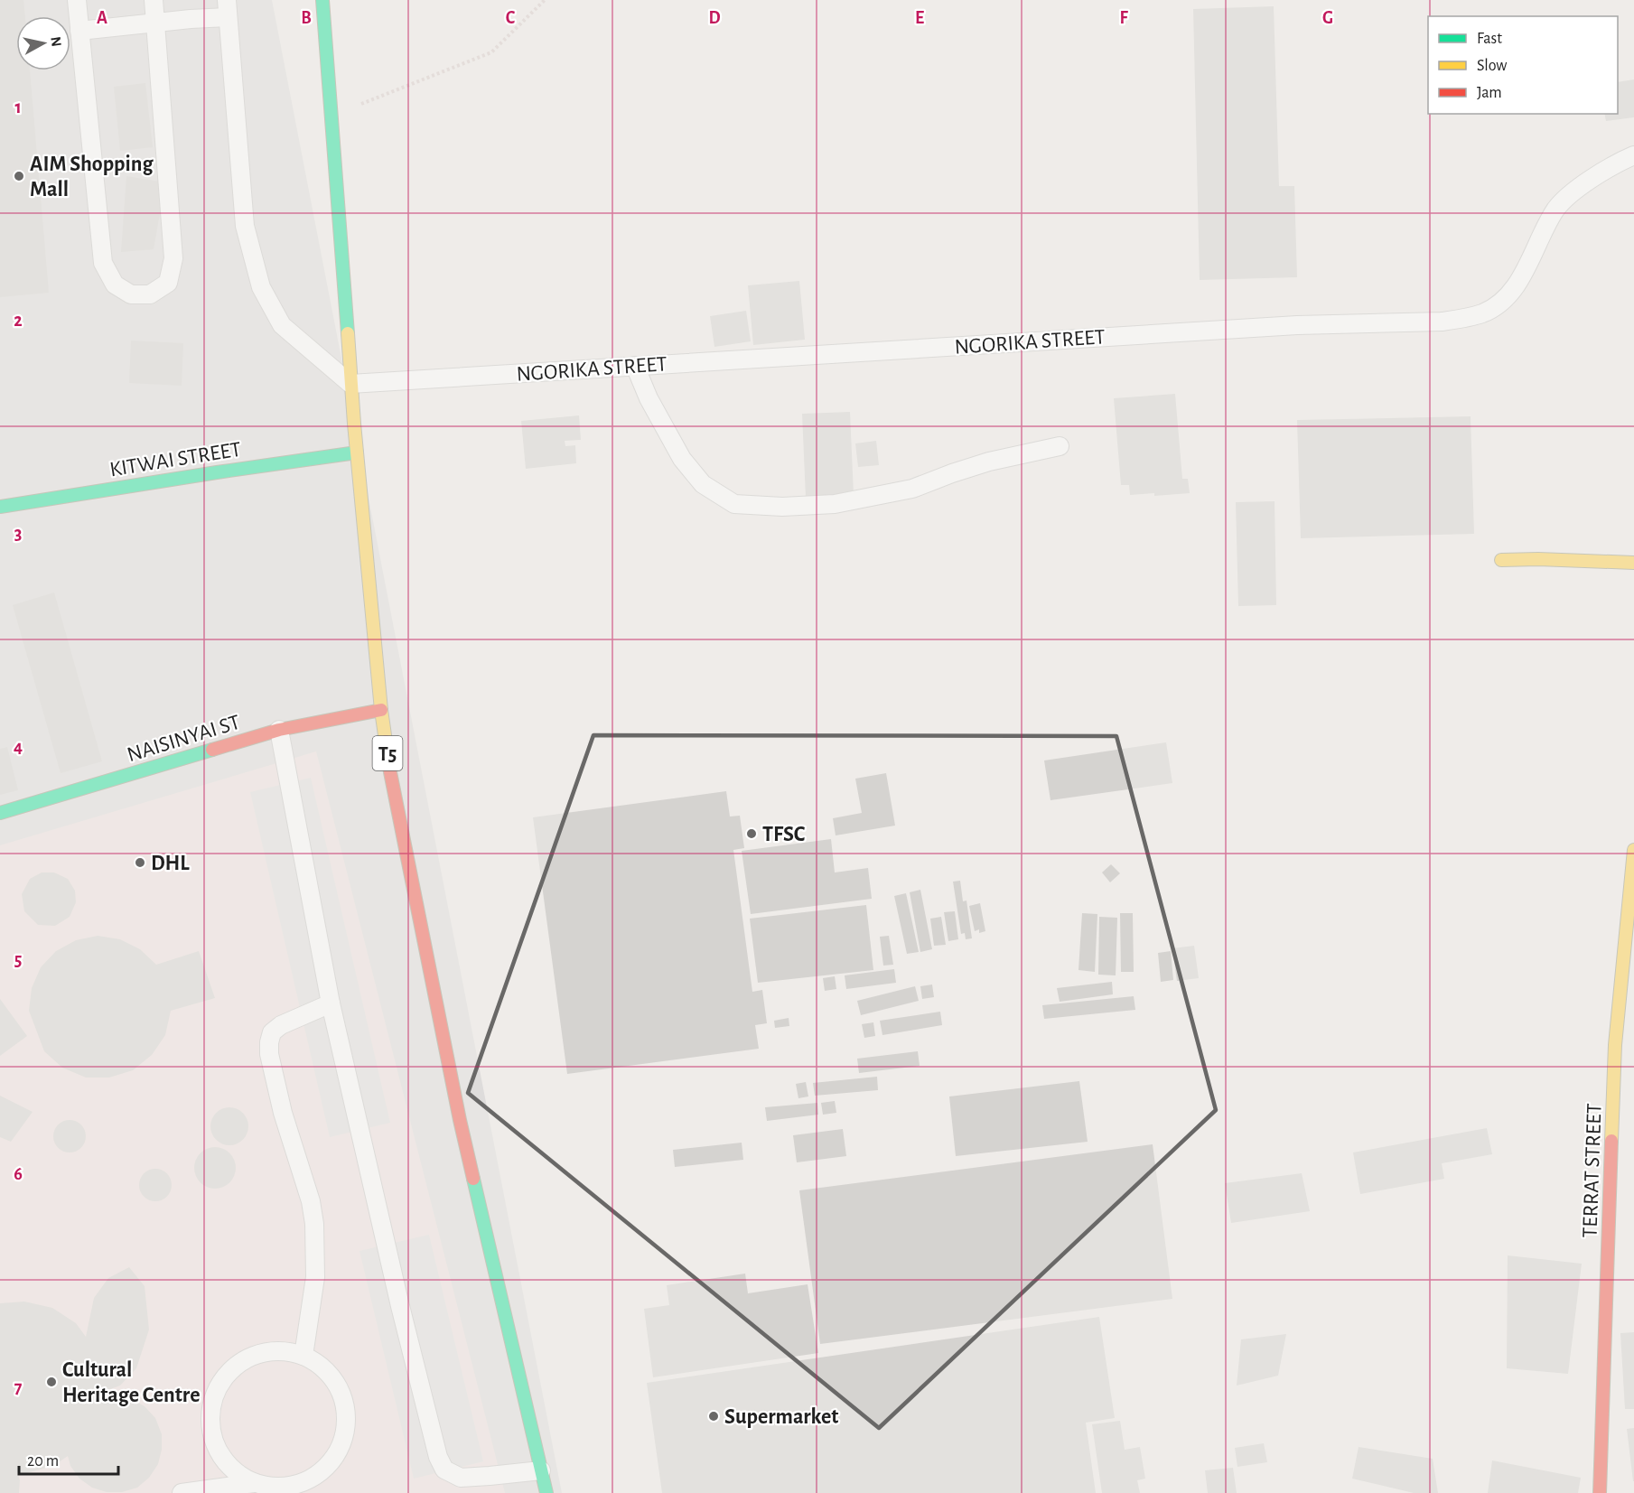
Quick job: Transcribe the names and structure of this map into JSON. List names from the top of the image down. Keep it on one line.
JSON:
{"streets":{"main road":["KITWAI STREET","NAISINYAI ST","T5","TERRAT STREET"],"lane":["NGORIKA STREET"]},"crossings":[["NGORIKA STREET","T5"],["KITWAI STREET","T5"],["NAISINYAI ST","T5"]],"places":["AIM Shopping Mall","TFSC","DHL","Cultural Heritage Centre","Supermarket"],"legend":["Fast","Slow","Jam"],"scale_bar":"20 m","north":"right","grid":{"columns":["A","B","C","D","E","F","G"],"rows":["1","2","3","4","5","6","7"]}}
